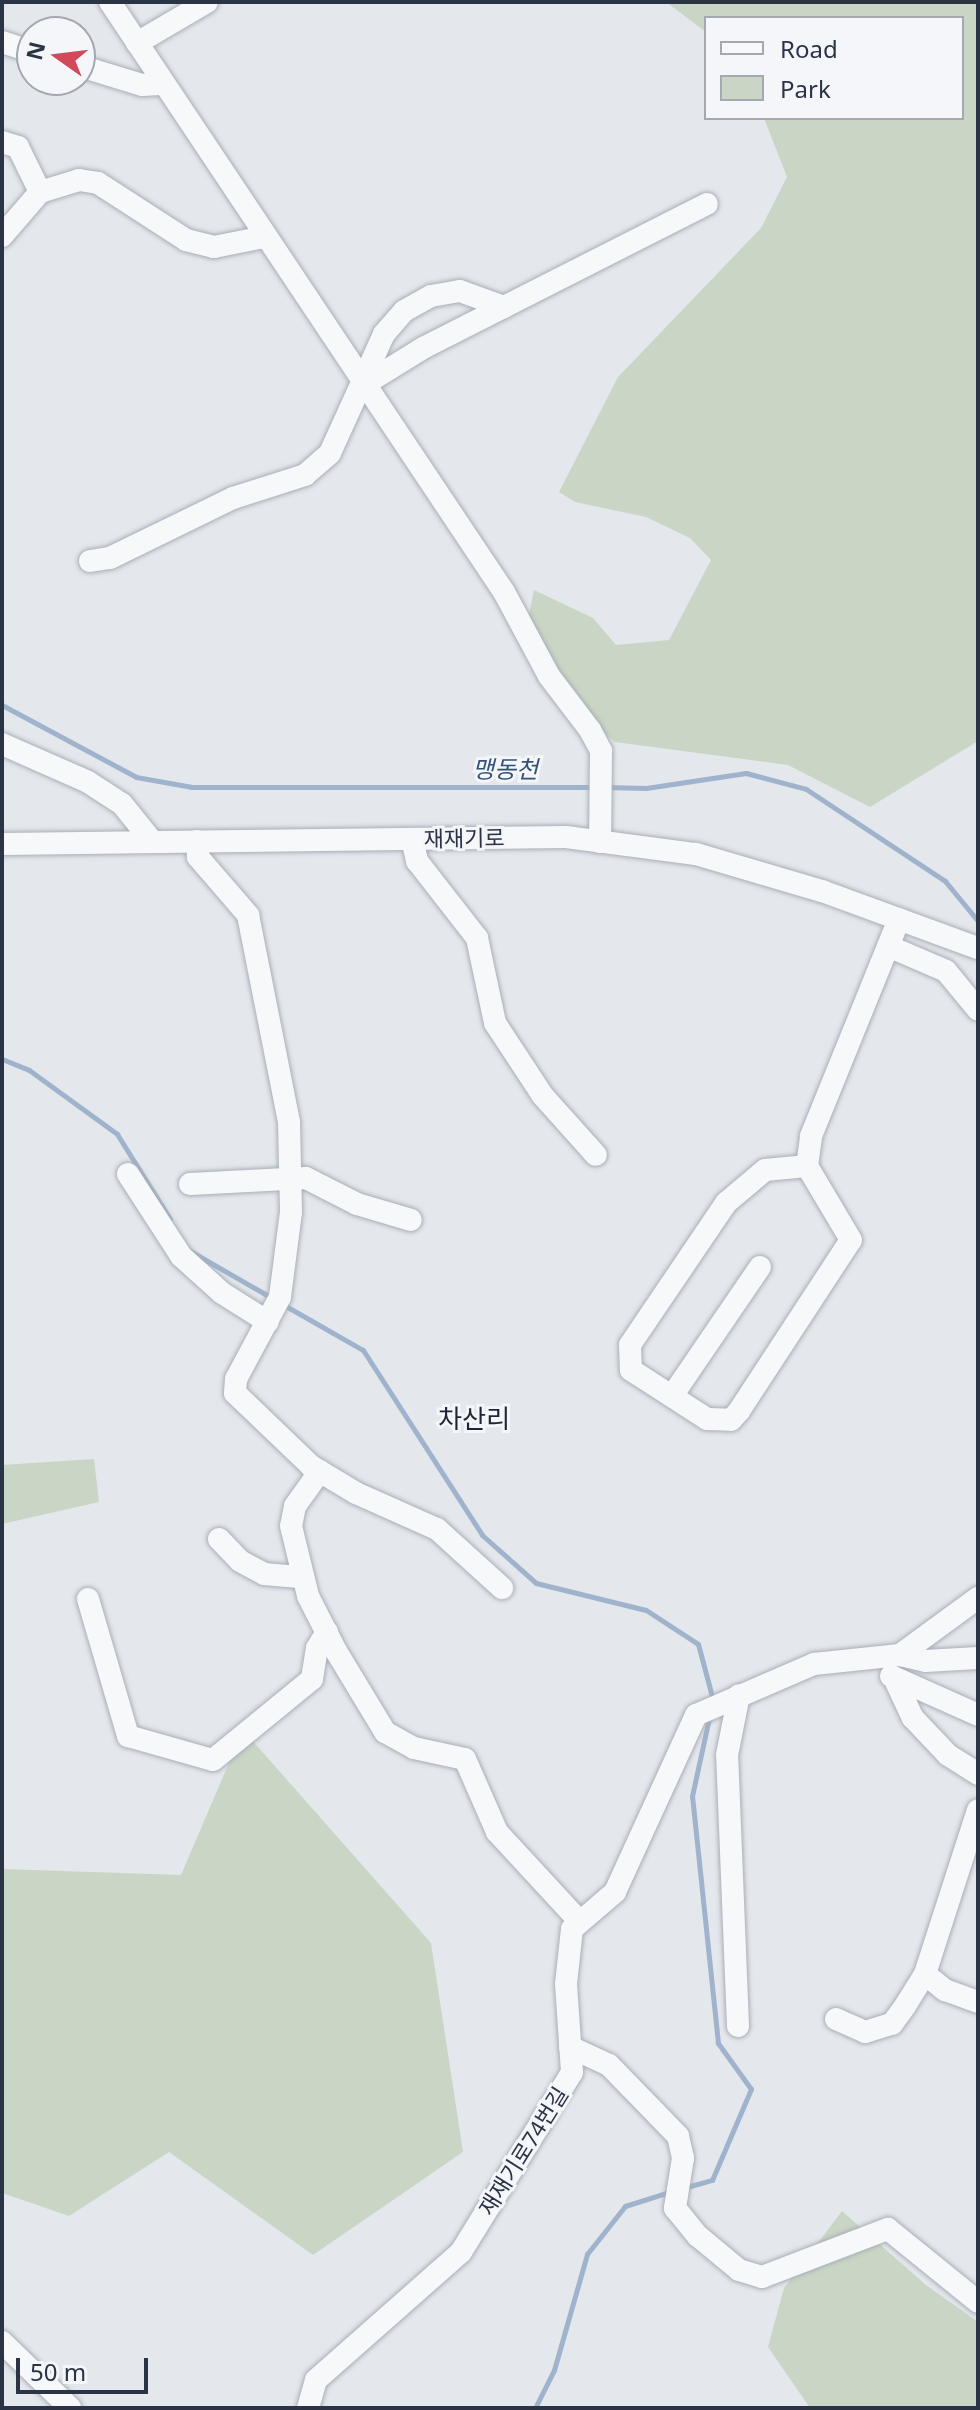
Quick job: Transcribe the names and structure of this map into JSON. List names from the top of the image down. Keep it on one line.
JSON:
{"streets":{"street":["재재기로","재재기로74번길"]},"districts":["차산리"],"water":["맹동천"],"legend":["Road","Park"],"scale_bar":"50 m","north":"left"}
